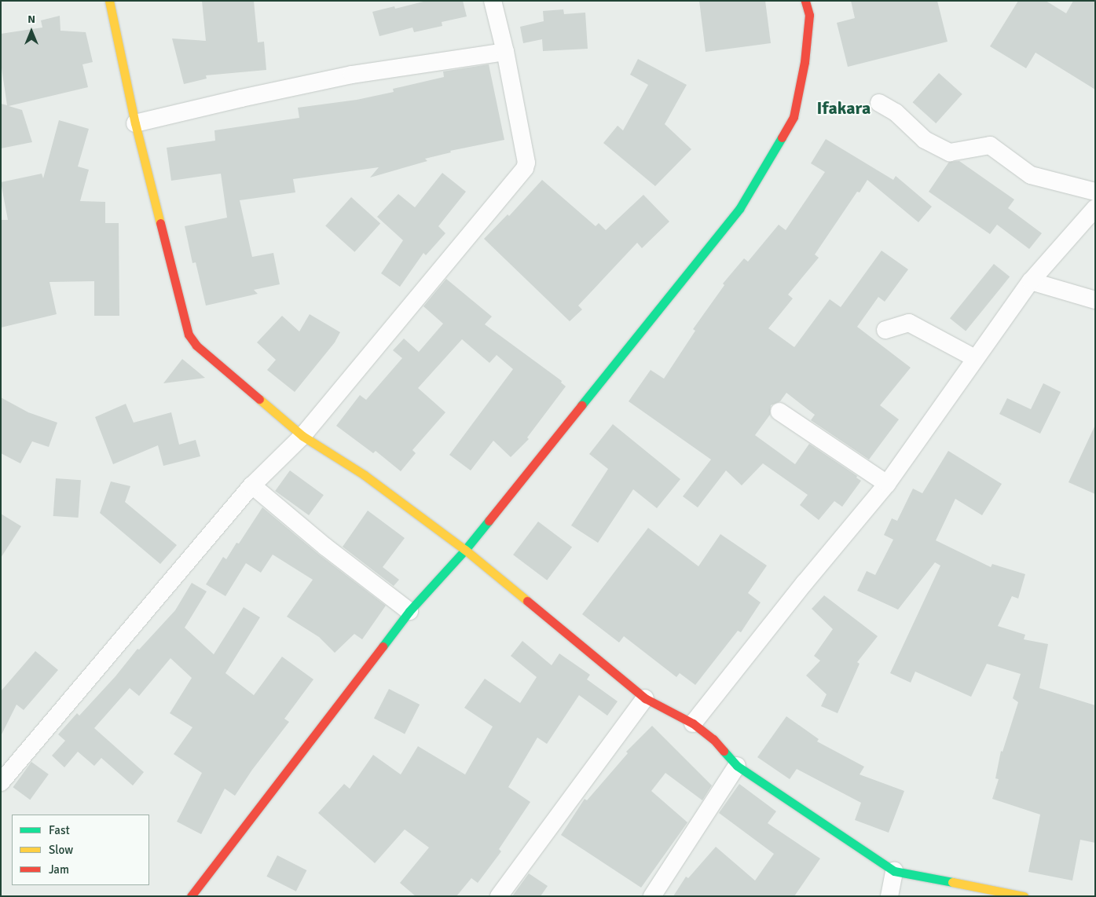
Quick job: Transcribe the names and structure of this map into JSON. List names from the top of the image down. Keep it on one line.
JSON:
{"districts":["Ifakara"],"legend":["Fast","Slow","Jam"],"north":"top"}
